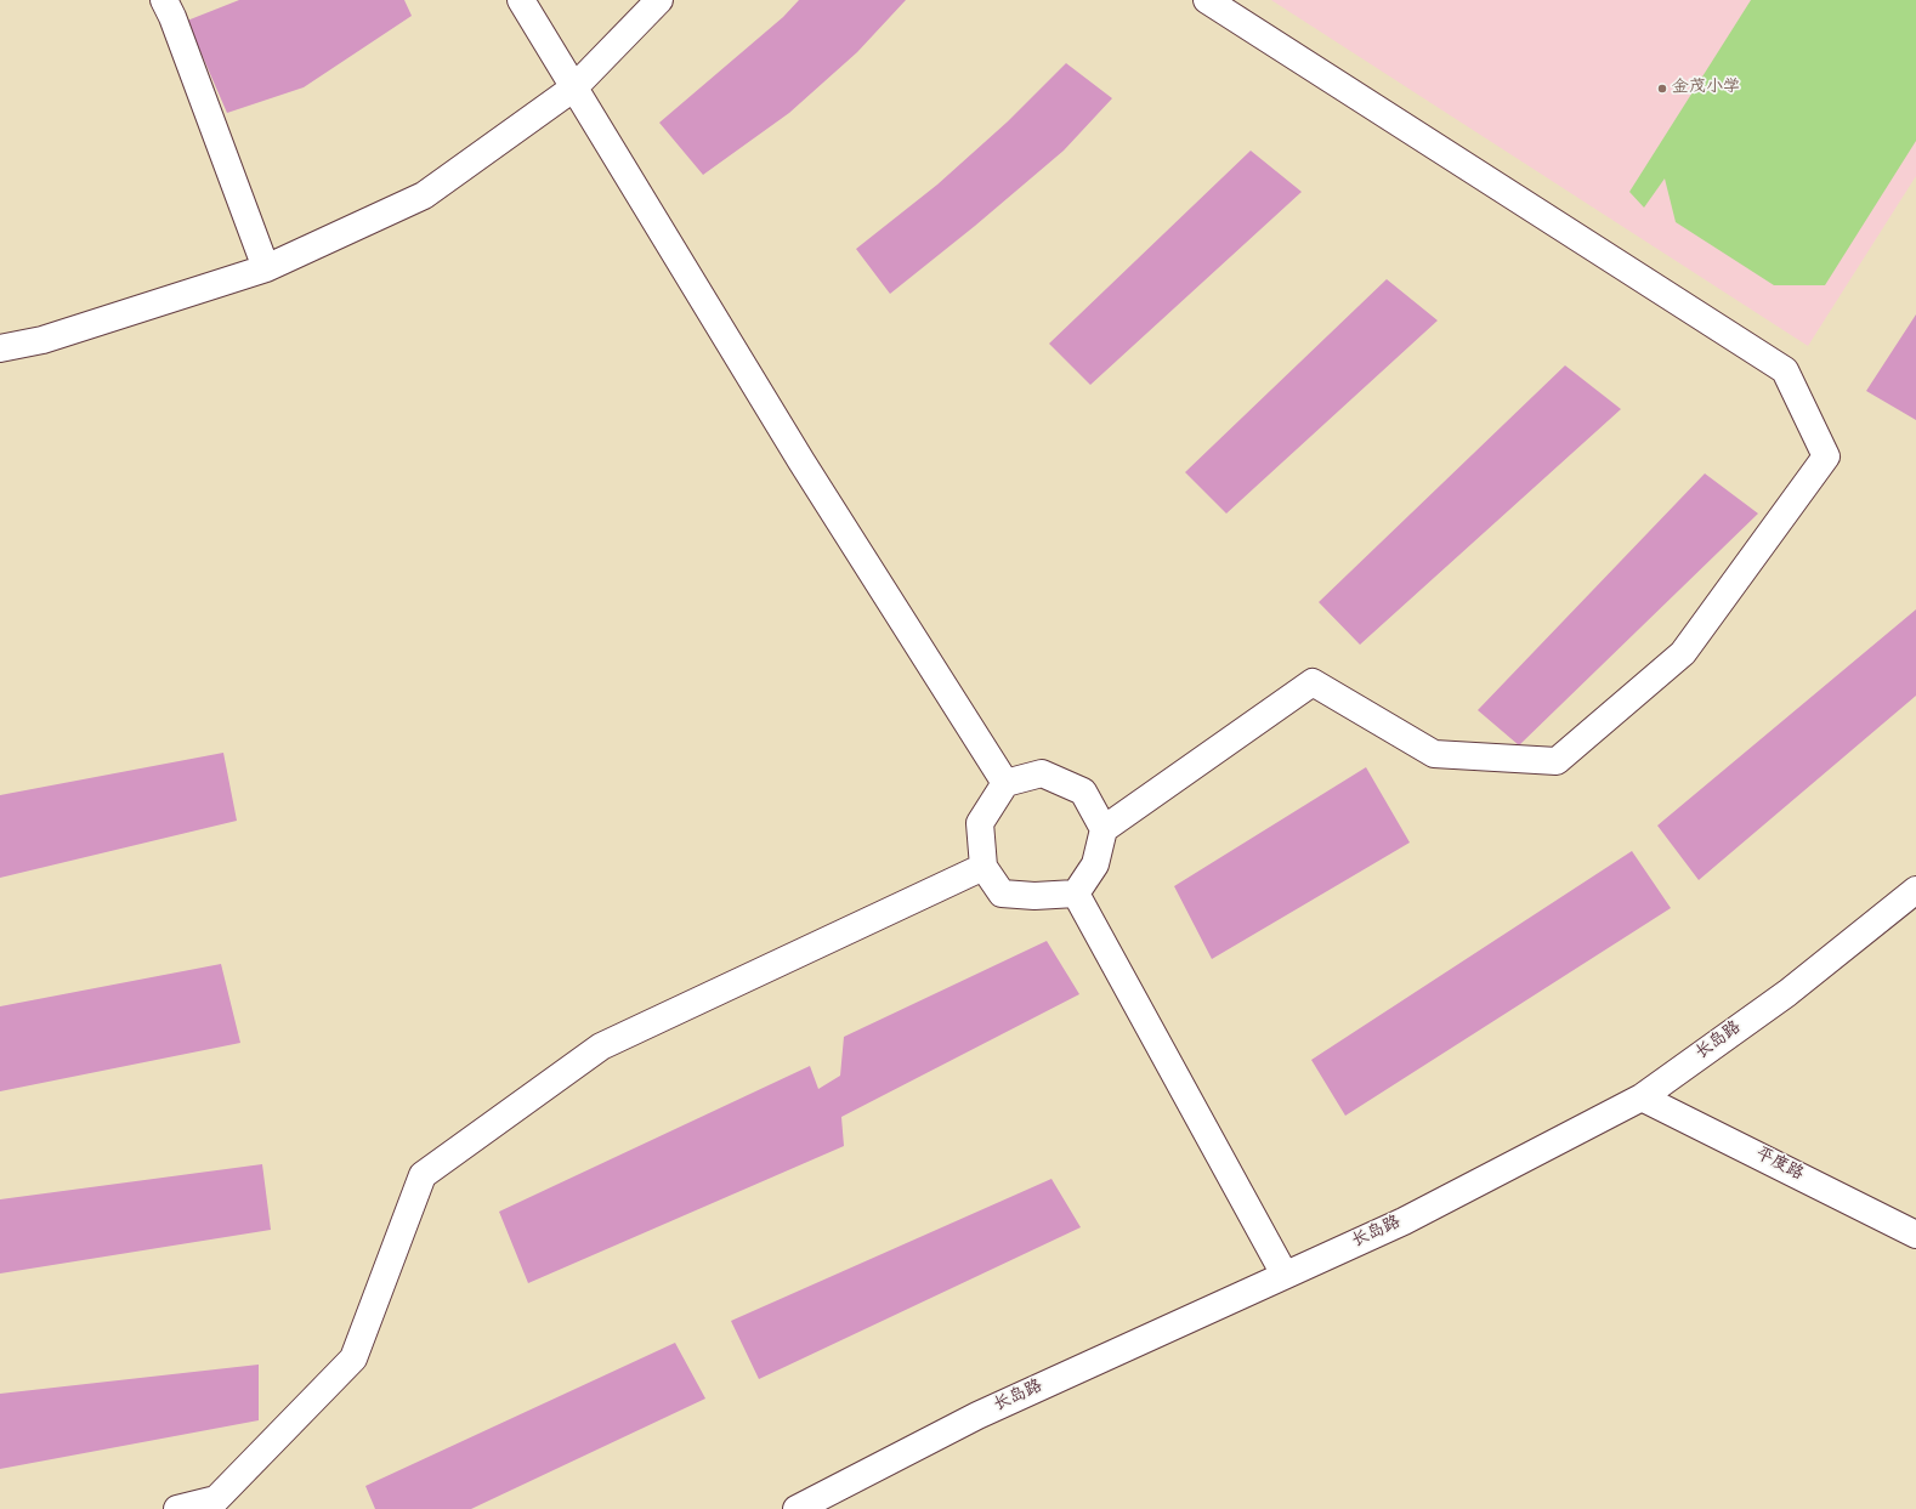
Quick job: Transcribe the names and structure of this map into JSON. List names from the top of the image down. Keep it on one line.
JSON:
{"streets":{"street":["长岛路","平度路"]},"crossings":[["长岛路","平度路"]],"places":["金茂小学"]}
